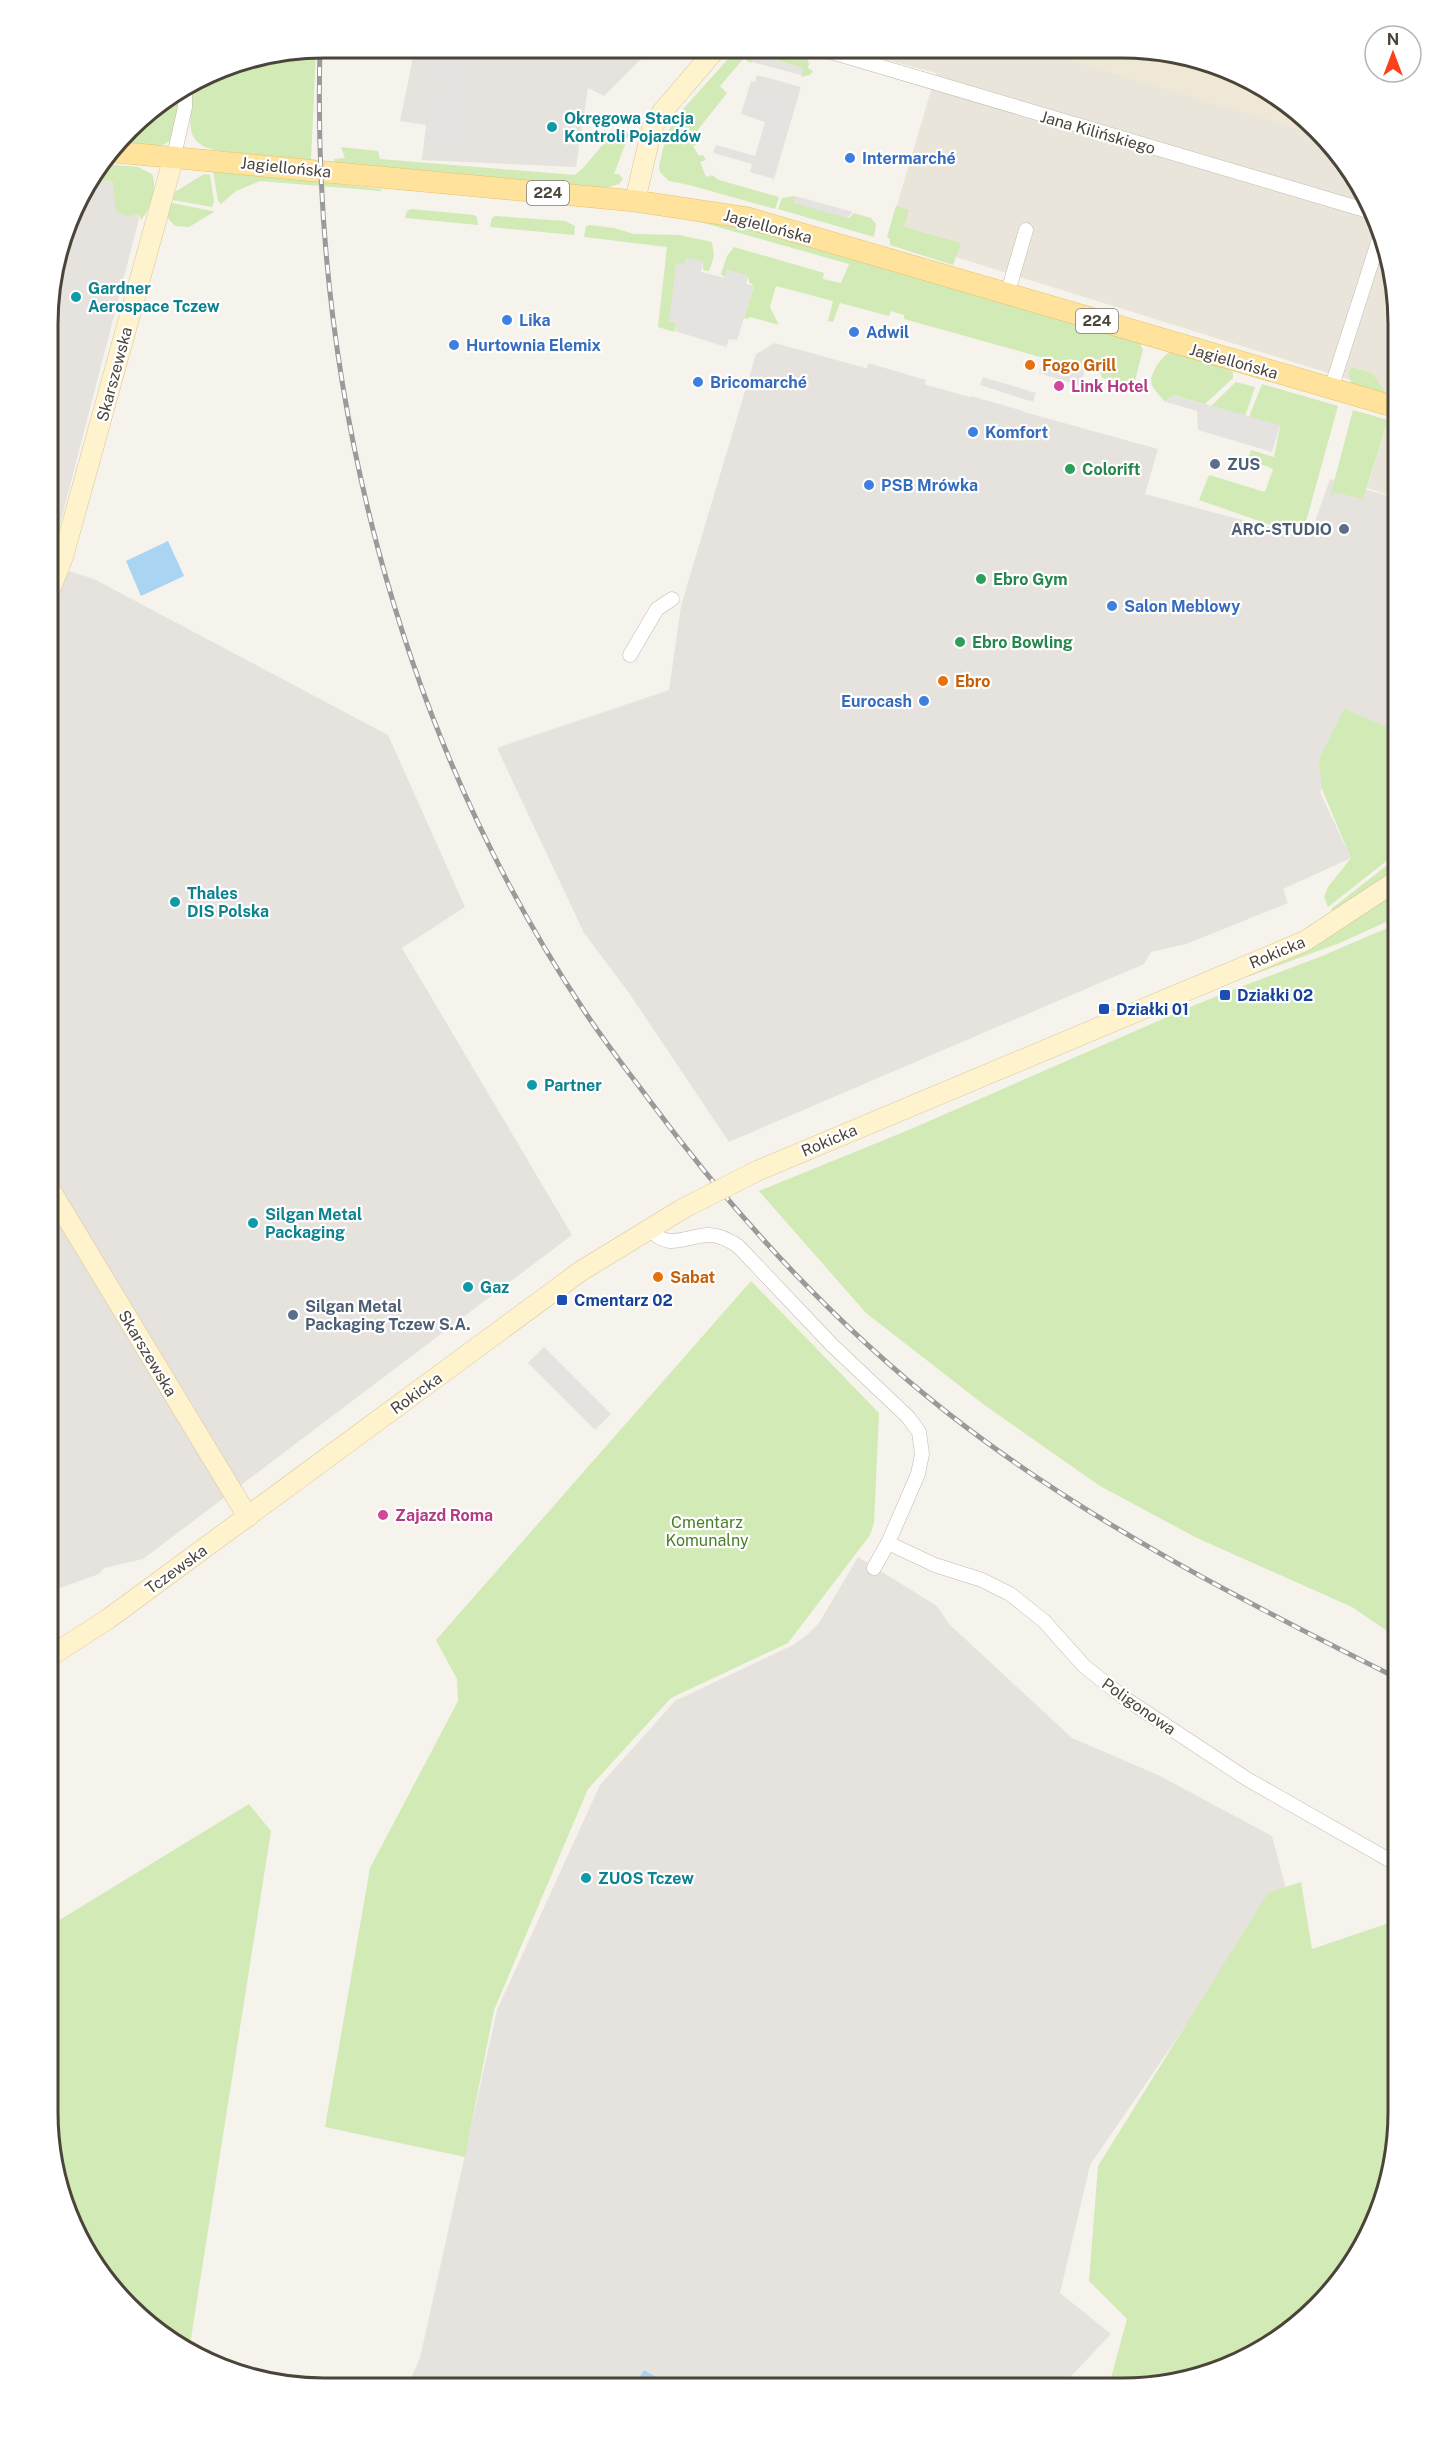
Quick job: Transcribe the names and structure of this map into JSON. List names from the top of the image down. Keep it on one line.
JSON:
{"streets":{"main road":["Jagiellońska","224"],"street":["Jana Kilińskiego","Skarszewska","Rokicka","Tczewska","Poligonowa"]},"crossings":[["Jagiellońska","Skarszewska"],["Skarszewska","Tczewska"],["Rokicka","Tczewska"]],"parks":["Cmentarz Komunalny"],"places":{"other":["Okręgowa Stacja Kontroli Pojazdów","Intermarché","Gardner Aerospace Tczew","Lika","Adwil","Hurtownia Elemix","Fogo Grill","Bricomarché","Link Hotel","Komfort","ZUS","Colorift","PSB Mrówka","ARC-STUDIO","Ebro Gym","Salon Meblowy","Ebro Bowling","Ebro","Eurocash","Thales DIS Polska","Partner","Silgan Metal Packaging","Sabat","Gaz","Silgan Metal Packaging Tczew S.A.","Zajazd Roma","ZUOS Tczew"],"transit":["Działki 02","Działki 01","Cmentarz 02"]},"north":"top"}
